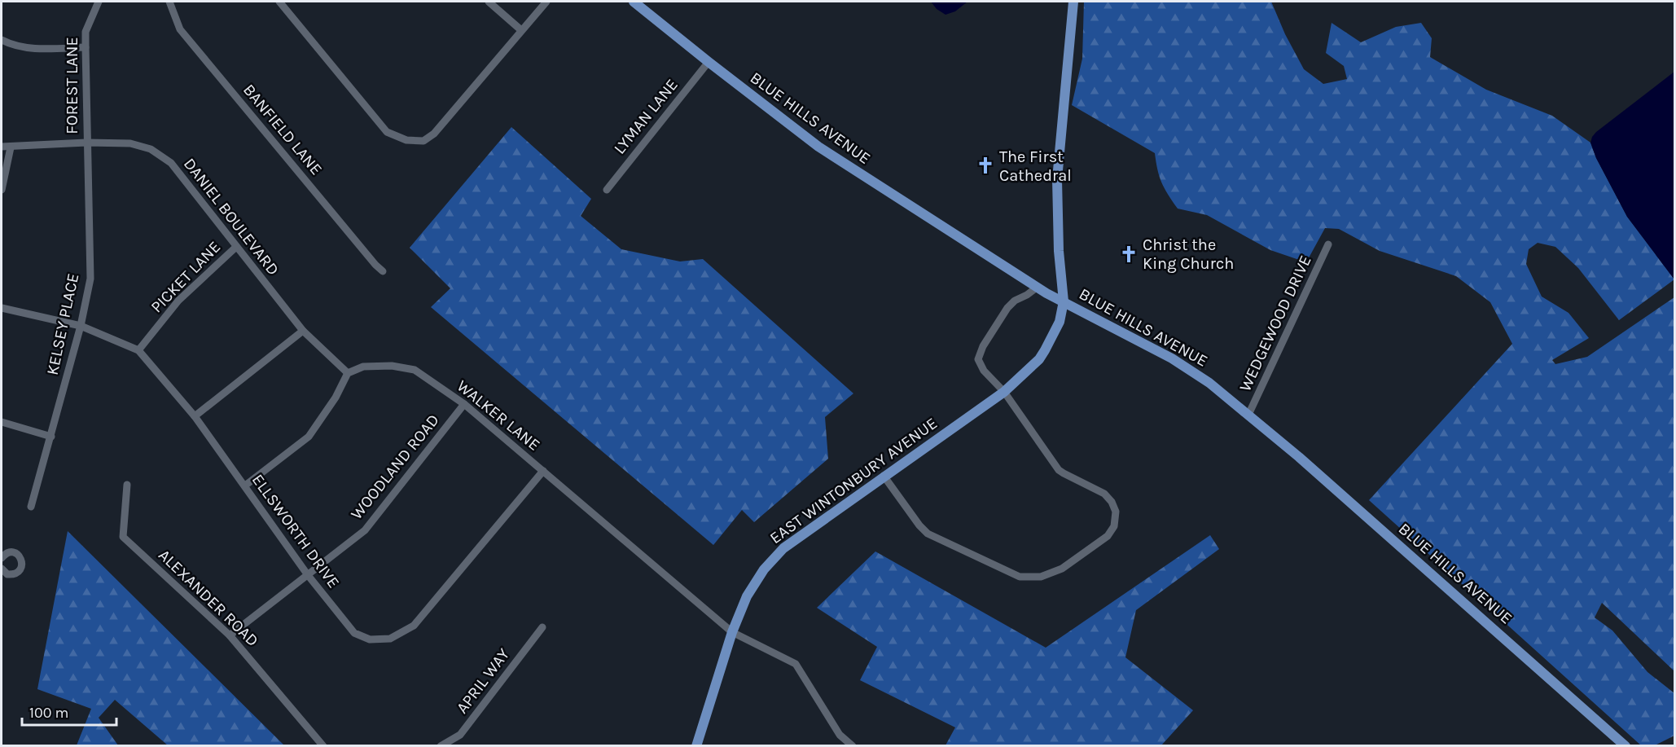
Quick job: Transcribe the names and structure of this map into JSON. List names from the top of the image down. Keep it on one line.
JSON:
{"streets":{"main road":["BLUE HILLS AVENUE","EAST WINTONBURY AVENUE"],"street":["FOREST LANE","LYMAN LANE","BANFIELD LANE","DANIEL BOULEVARD","PICKET LANE","WEDGEWOOD DRIVE","KELSEY PLACE","WALKER LANE","WOODLAND ROAD","ELLSWORTH DRIVE","ALEXANDER ROAD","APRIL WAY"]},"crossings":[["FOREST LANE","DANIEL BOULEVARD"],["FOREST LANE","KELSEY PLACE"],["LYMAN LANE","BLUE HILLS AVENUE"],["BLUE HILLS AVENUE","WEDGEWOOD DRIVE"],["BLUE HILLS AVENUE","EAST WINTONBURY AVENUE"],["DANIEL BOULEVARD","PICKET LANE"],["DANIEL BOULEVARD","KELSEY PLACE"],["DANIEL BOULEVARD","WALKER LANE"],["PICKET LANE","ELLSWORTH DRIVE"],["KELSEY PLACE","ELLSWORTH DRIVE"],["WALKER LANE","WOODLAND ROAD"],["WALKER LANE","EAST WINTONBURY AVENUE"],["WALKER LANE","ELLSWORTH DRIVE"],["WOODLAND ROAD","ELLSWORTH DRIVE"],["WOODLAND ROAD","ALEXANDER ROAD"]],"places":{"church":["The First Cathedral","Christ the King Church"]},"scale_bar":"100 m"}
